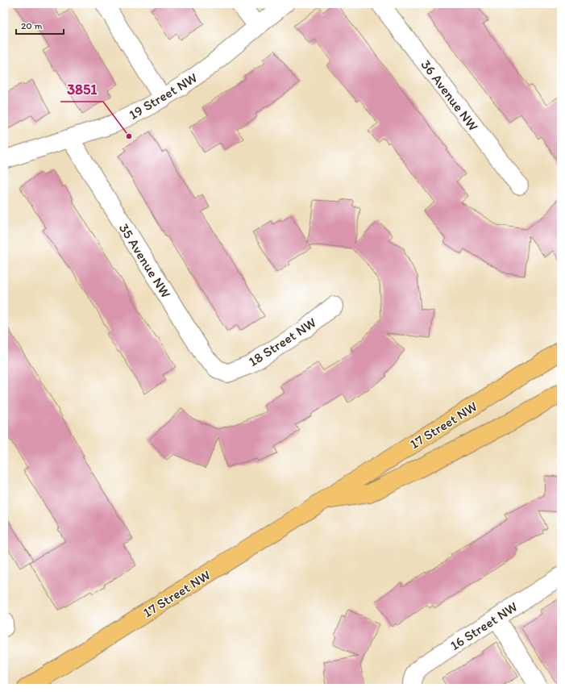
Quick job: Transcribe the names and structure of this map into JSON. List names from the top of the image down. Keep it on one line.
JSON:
{"streets":{"main road":["17 Street NW"],"street":["36 Avenue NW","19 Street NW","35 Avenue NW","18 Street NW","16 Street NW"]},"crossings":[["19 Street NW","35 Avenue NW"],["35 Avenue NW","18 Street NW"]],"places":["3851"],"scale_bar":"20 m"}
